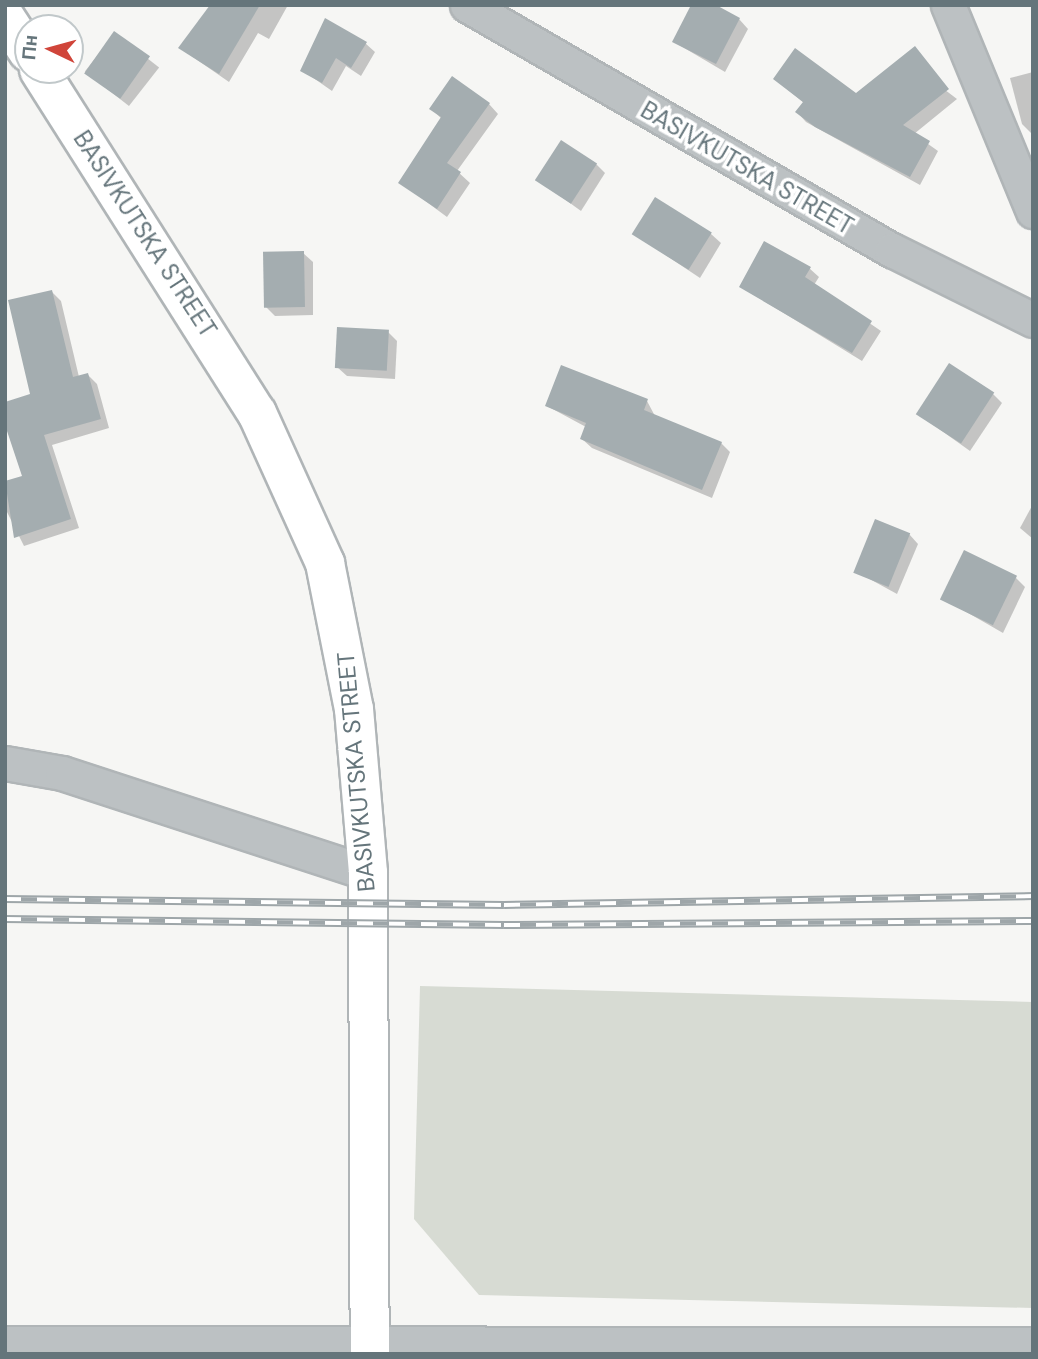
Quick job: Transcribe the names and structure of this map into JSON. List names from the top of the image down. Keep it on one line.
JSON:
{"streets":{"main road":["BASIVKUTSKA STREET"]},"north":"left"}
